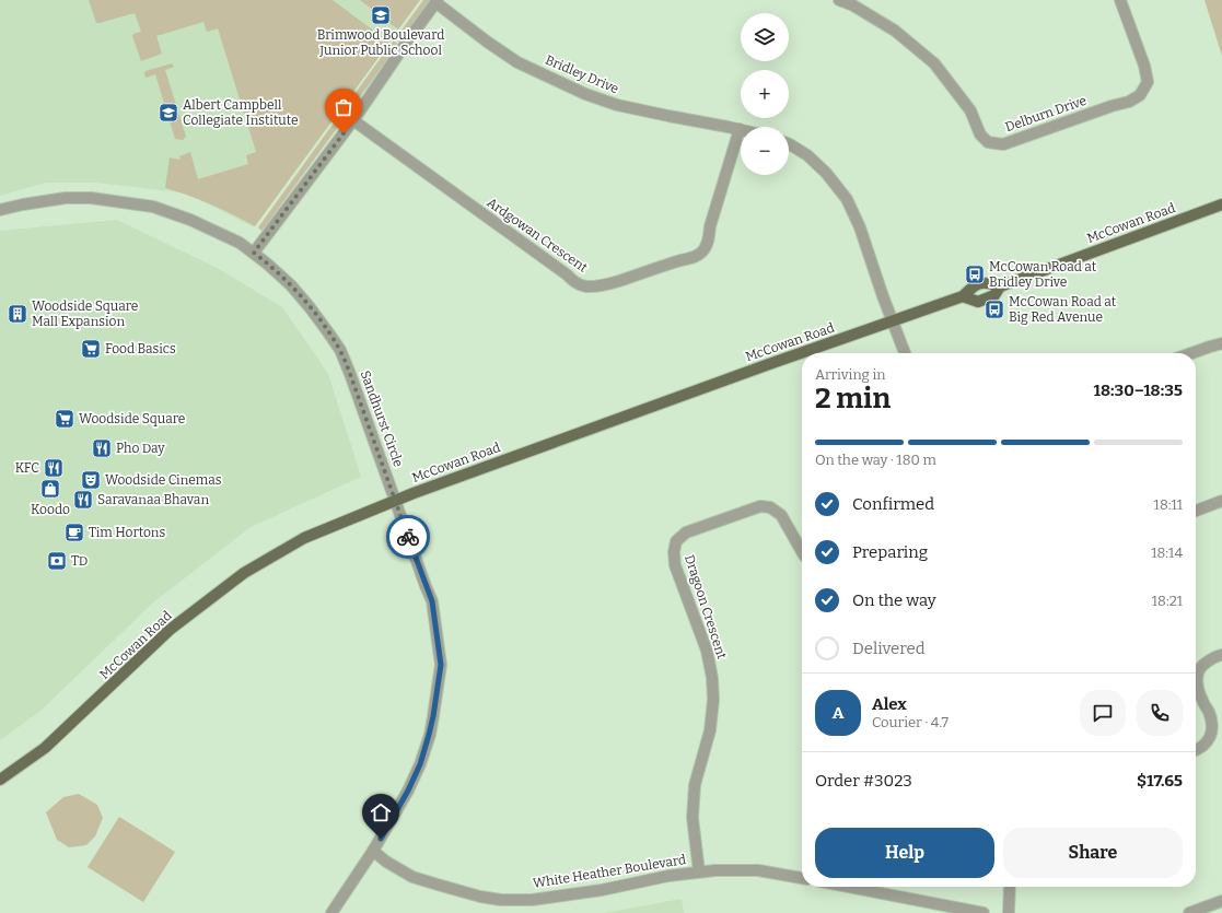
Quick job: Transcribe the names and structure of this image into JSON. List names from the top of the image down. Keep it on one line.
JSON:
{"streets":{"main road":["McCowan Road"],"street":["Bridley Drive","Delburn Drive","Ardgowan Crescent","Sandhurst Circle","Dragoon Crescent","White Heather Boulevard"]},"crossings":[["Bridley Drive","Ardgowan Crescent"],["McCowan Road","Sandhurst Circle"],["Sandhurst Circle","White Heather Boulevard"],["Dragoon Crescent","White Heather Boulevard"]],"places":{"school or university":["Brimwood Boulevard Junior Public School","Albert Campbell Collegiate Institute"],"bus stop":["McCowan Road at Bridley Drive","McCowan Road at Big Red Avenue"],"building":["Woodside Square Mall Expansion"],"supermarket":["Food Basics","Woodside Square"],"restaurant":["Pho Day","KFC","Saravanaa Bhavan"],"theatre":["Woodside Cinemas"],"shop":["Koodo"],"cafe":["Tim Hortons"],"bank":["TD"]},"page":{"map_buttons":["+","−"],"heading":["2 min","Arriving in","18:30–18:35"],"panel":["Alex","Courier · 4.7","Order #3023","$17.65"],"bar":"On the way · 180 m","list":[["Confirmed","18:11"],["Preparing","18:14"],["On the way","18:21"],"Delivered"],"round":"A","buttons":["Help","Share"]}}
